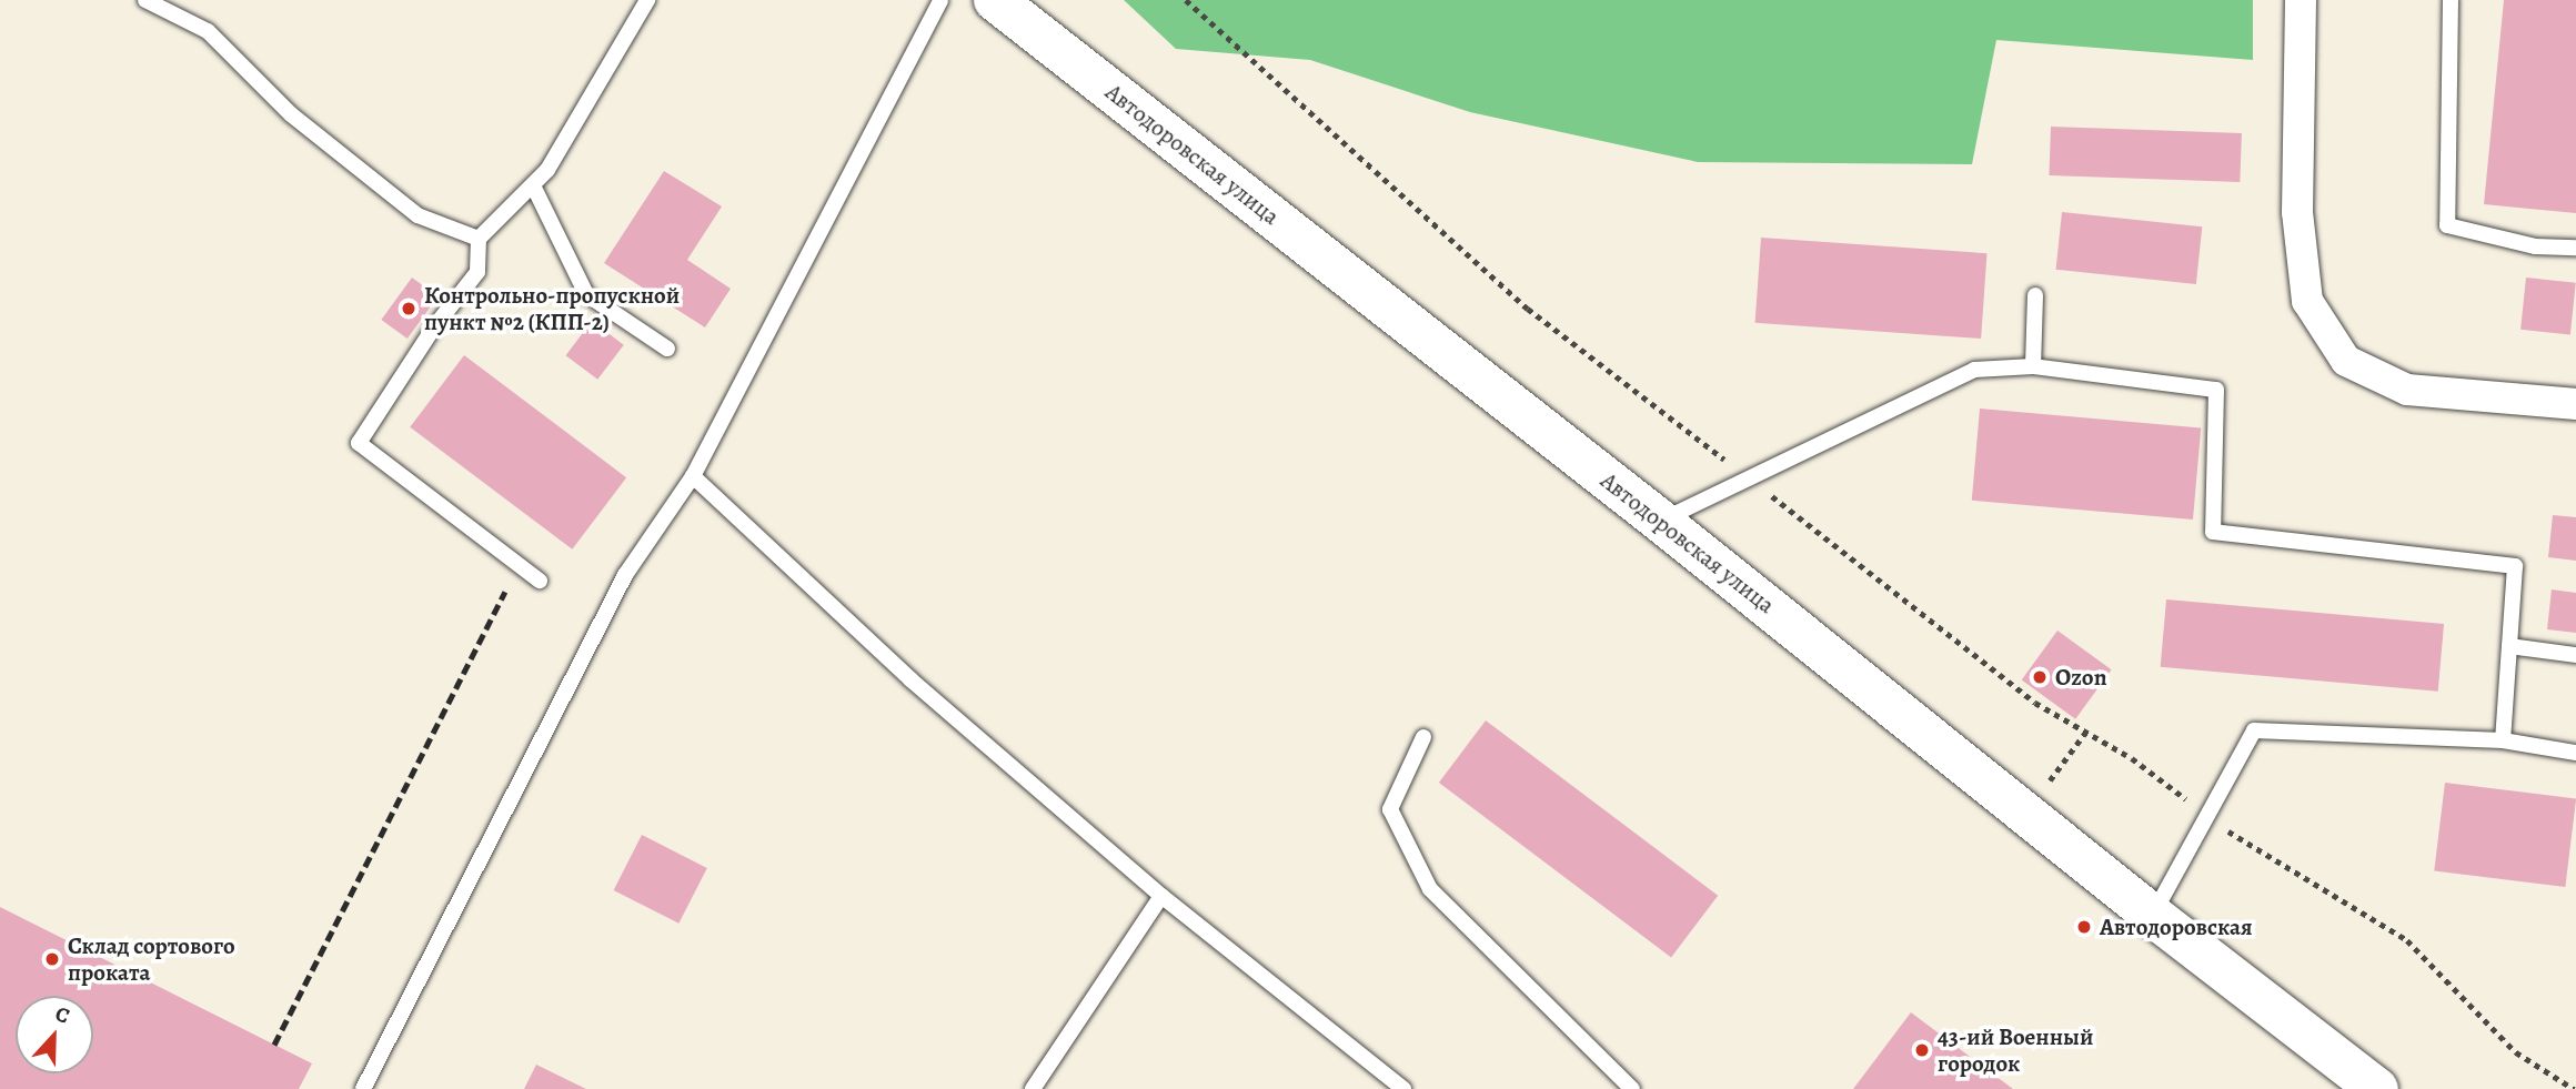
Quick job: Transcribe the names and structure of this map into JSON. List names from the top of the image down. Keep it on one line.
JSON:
{"streets":{"main road":["Автодоровская улица"]},"places":["Контрольно-пропускной пункт №2 (КПП-2)","Ozon","Автодоровская","Склад сортового проката","43-ий Военный городок"],"north":"top"}
